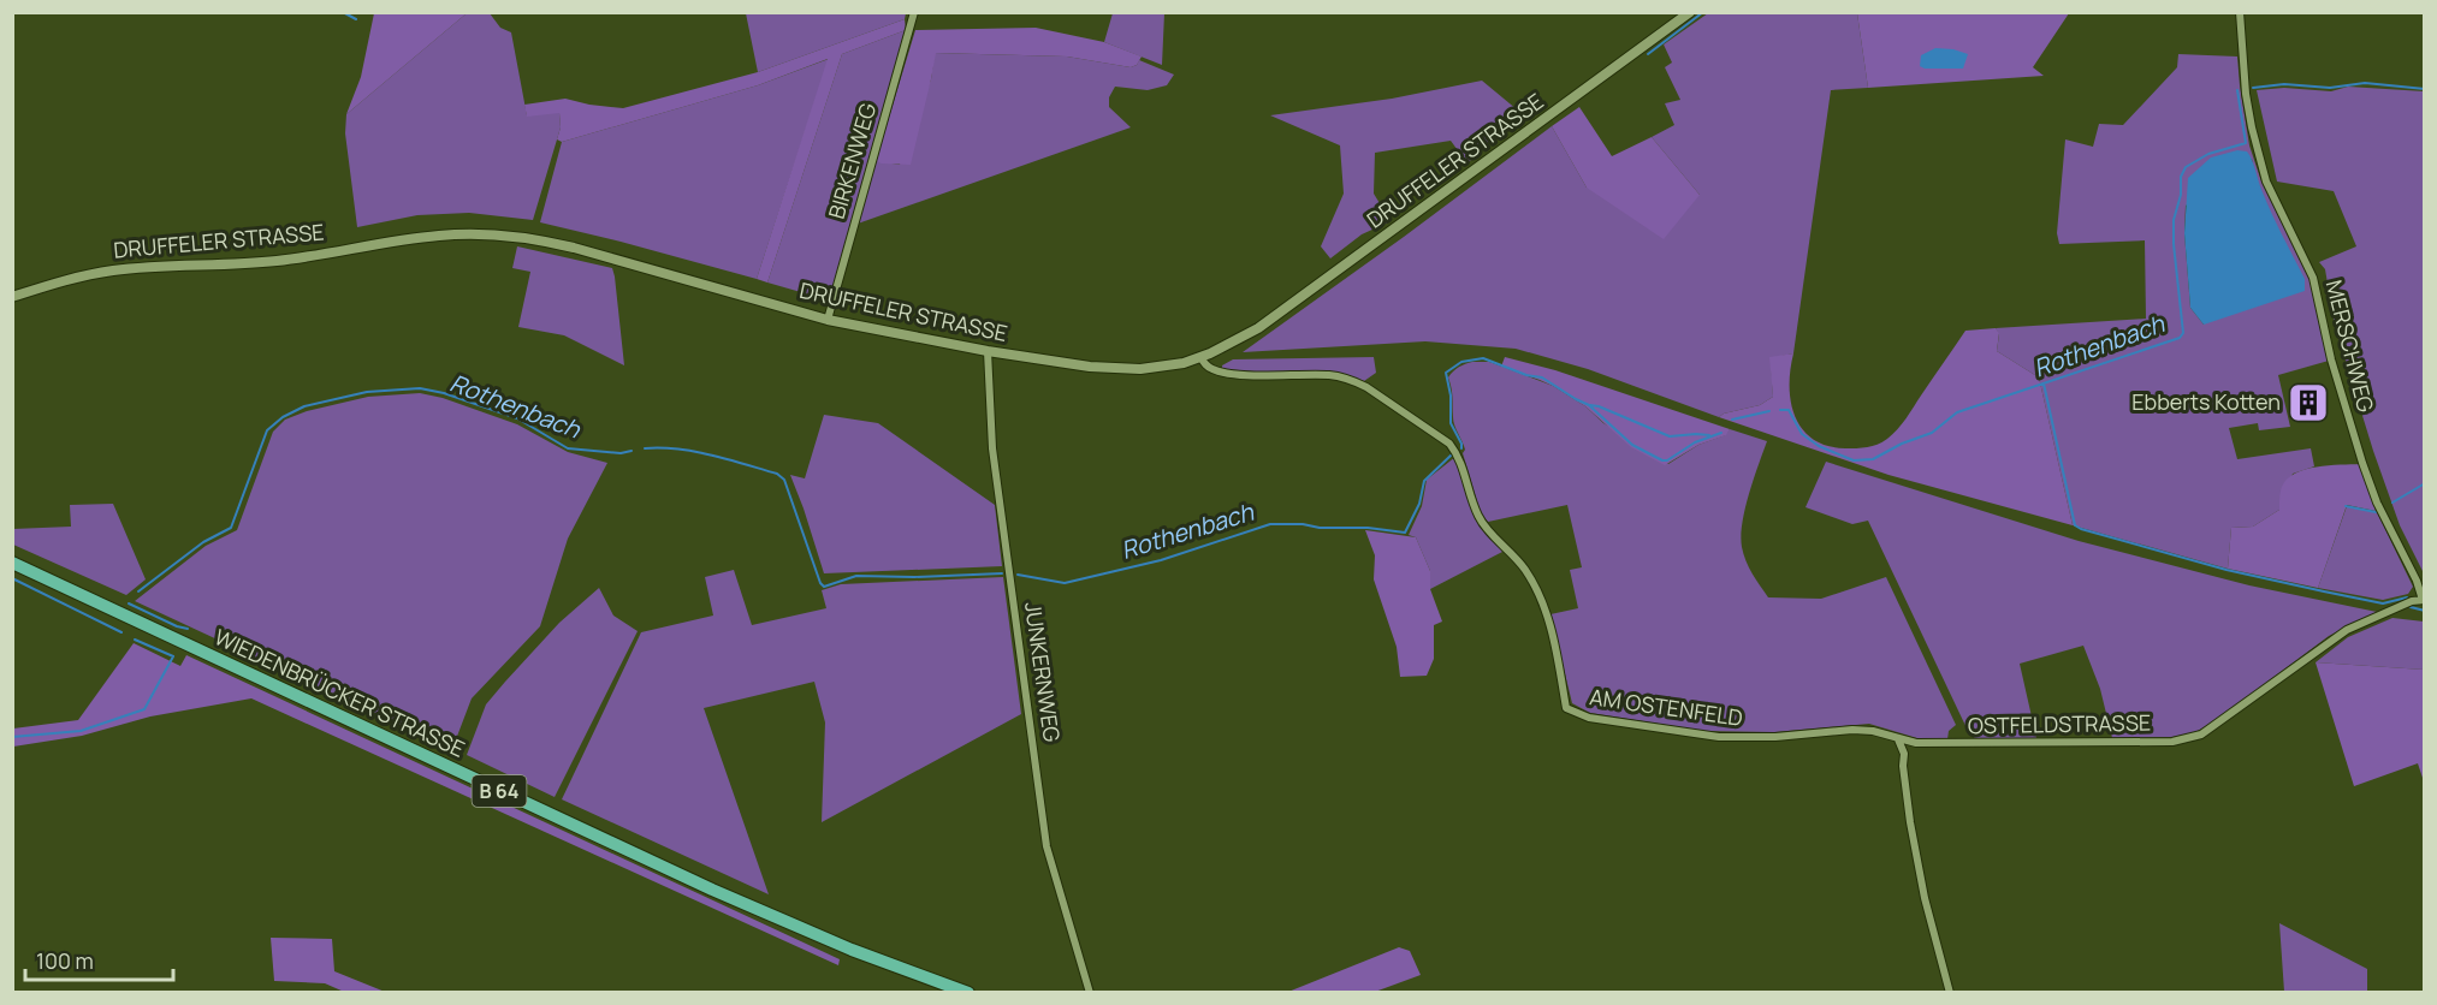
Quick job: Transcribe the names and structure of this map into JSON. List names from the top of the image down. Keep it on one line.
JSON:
{"streets":{"main road":["WIEDENBRÜCKER STRASSE","B 64"],"street":["BIRKENWEG","DRUFFELER STRASSE","MERSCHWEG","JUNKERNWEG","AM OSTENFELD","OSTFELDSTRASSE"]},"crossings":[["BIRKENWEG","DRUFFELER STRASSE"],["DRUFFELER STRASSE","JUNKERNWEG"],["DRUFFELER STRASSE","AM OSTENFELD"],["MERSCHWEG","OSTFELDSTRASSE"],["AM OSTENFELD","OSTFELDSTRASSE"]],"water":["Rothenbach"],"places":{"building":["Ebberts Kotten"]},"scale_bar":"100 m"}
